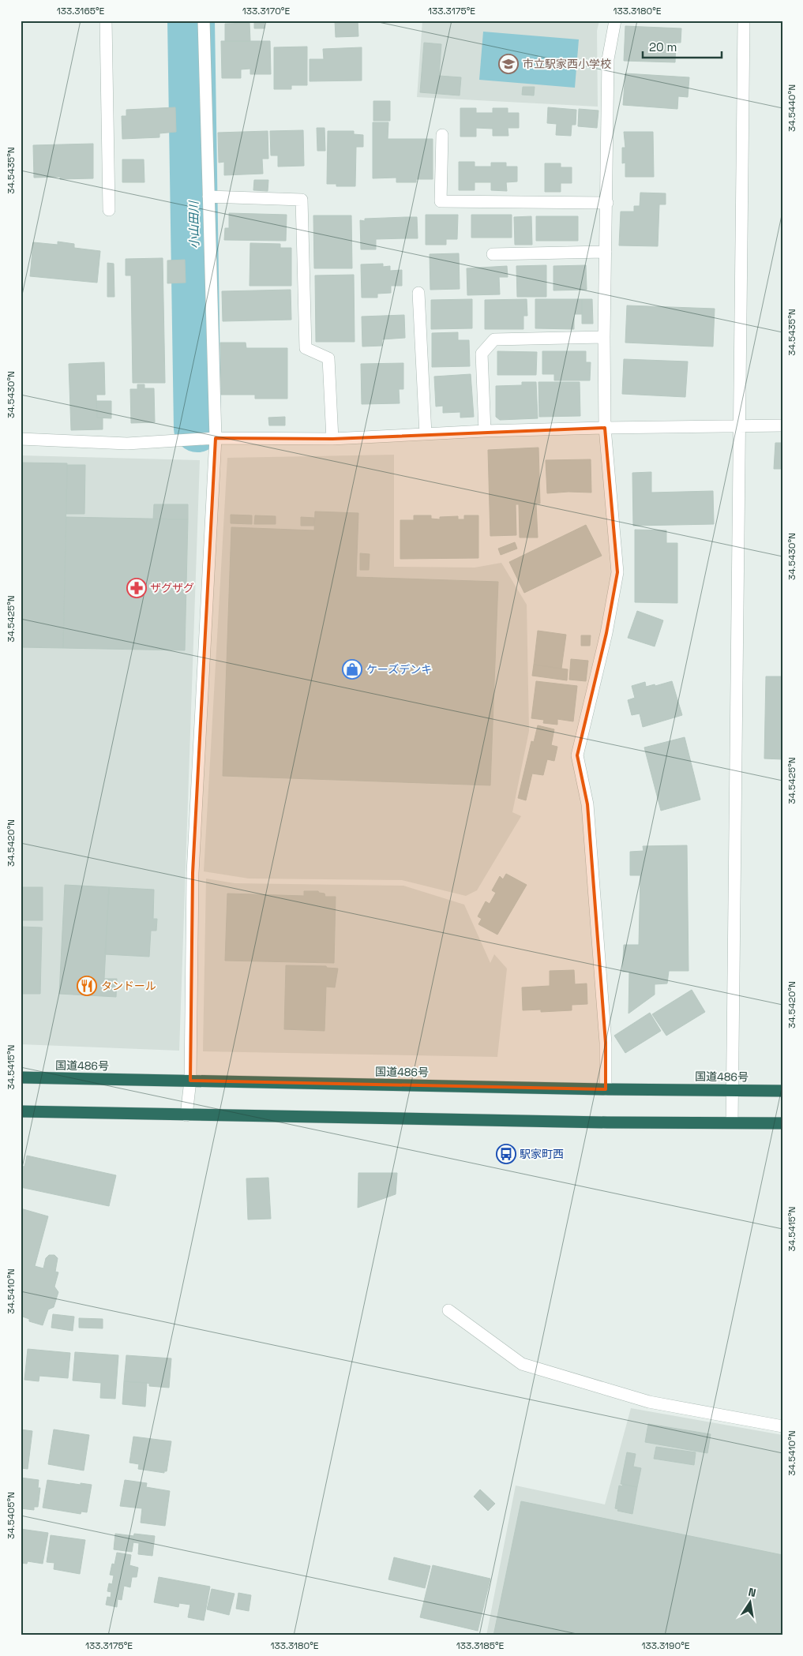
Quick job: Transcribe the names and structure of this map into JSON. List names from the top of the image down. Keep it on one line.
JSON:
{"streets":{"highway":["国道486号"]},"water":["小山田川"],"places":{"school or university":["市立駅家西小学校"],"pharmacy":["ザグザグ"],"shop":["ケーズデンキ"],"restaurant":["タンドール"],"bus stop":["駅家町西"]},"scale_bar":"20 m","north":"top","coordinates":["133.3165°E","133.3170°E","133.3175°E","133.3180°E","34.5440°N","34.5435°N","34.5430°N","34.5425°N","34.5420°N","34.5415°N","34.5410°N","34.5405°N","133.3185°E","133.3190°E"]}
